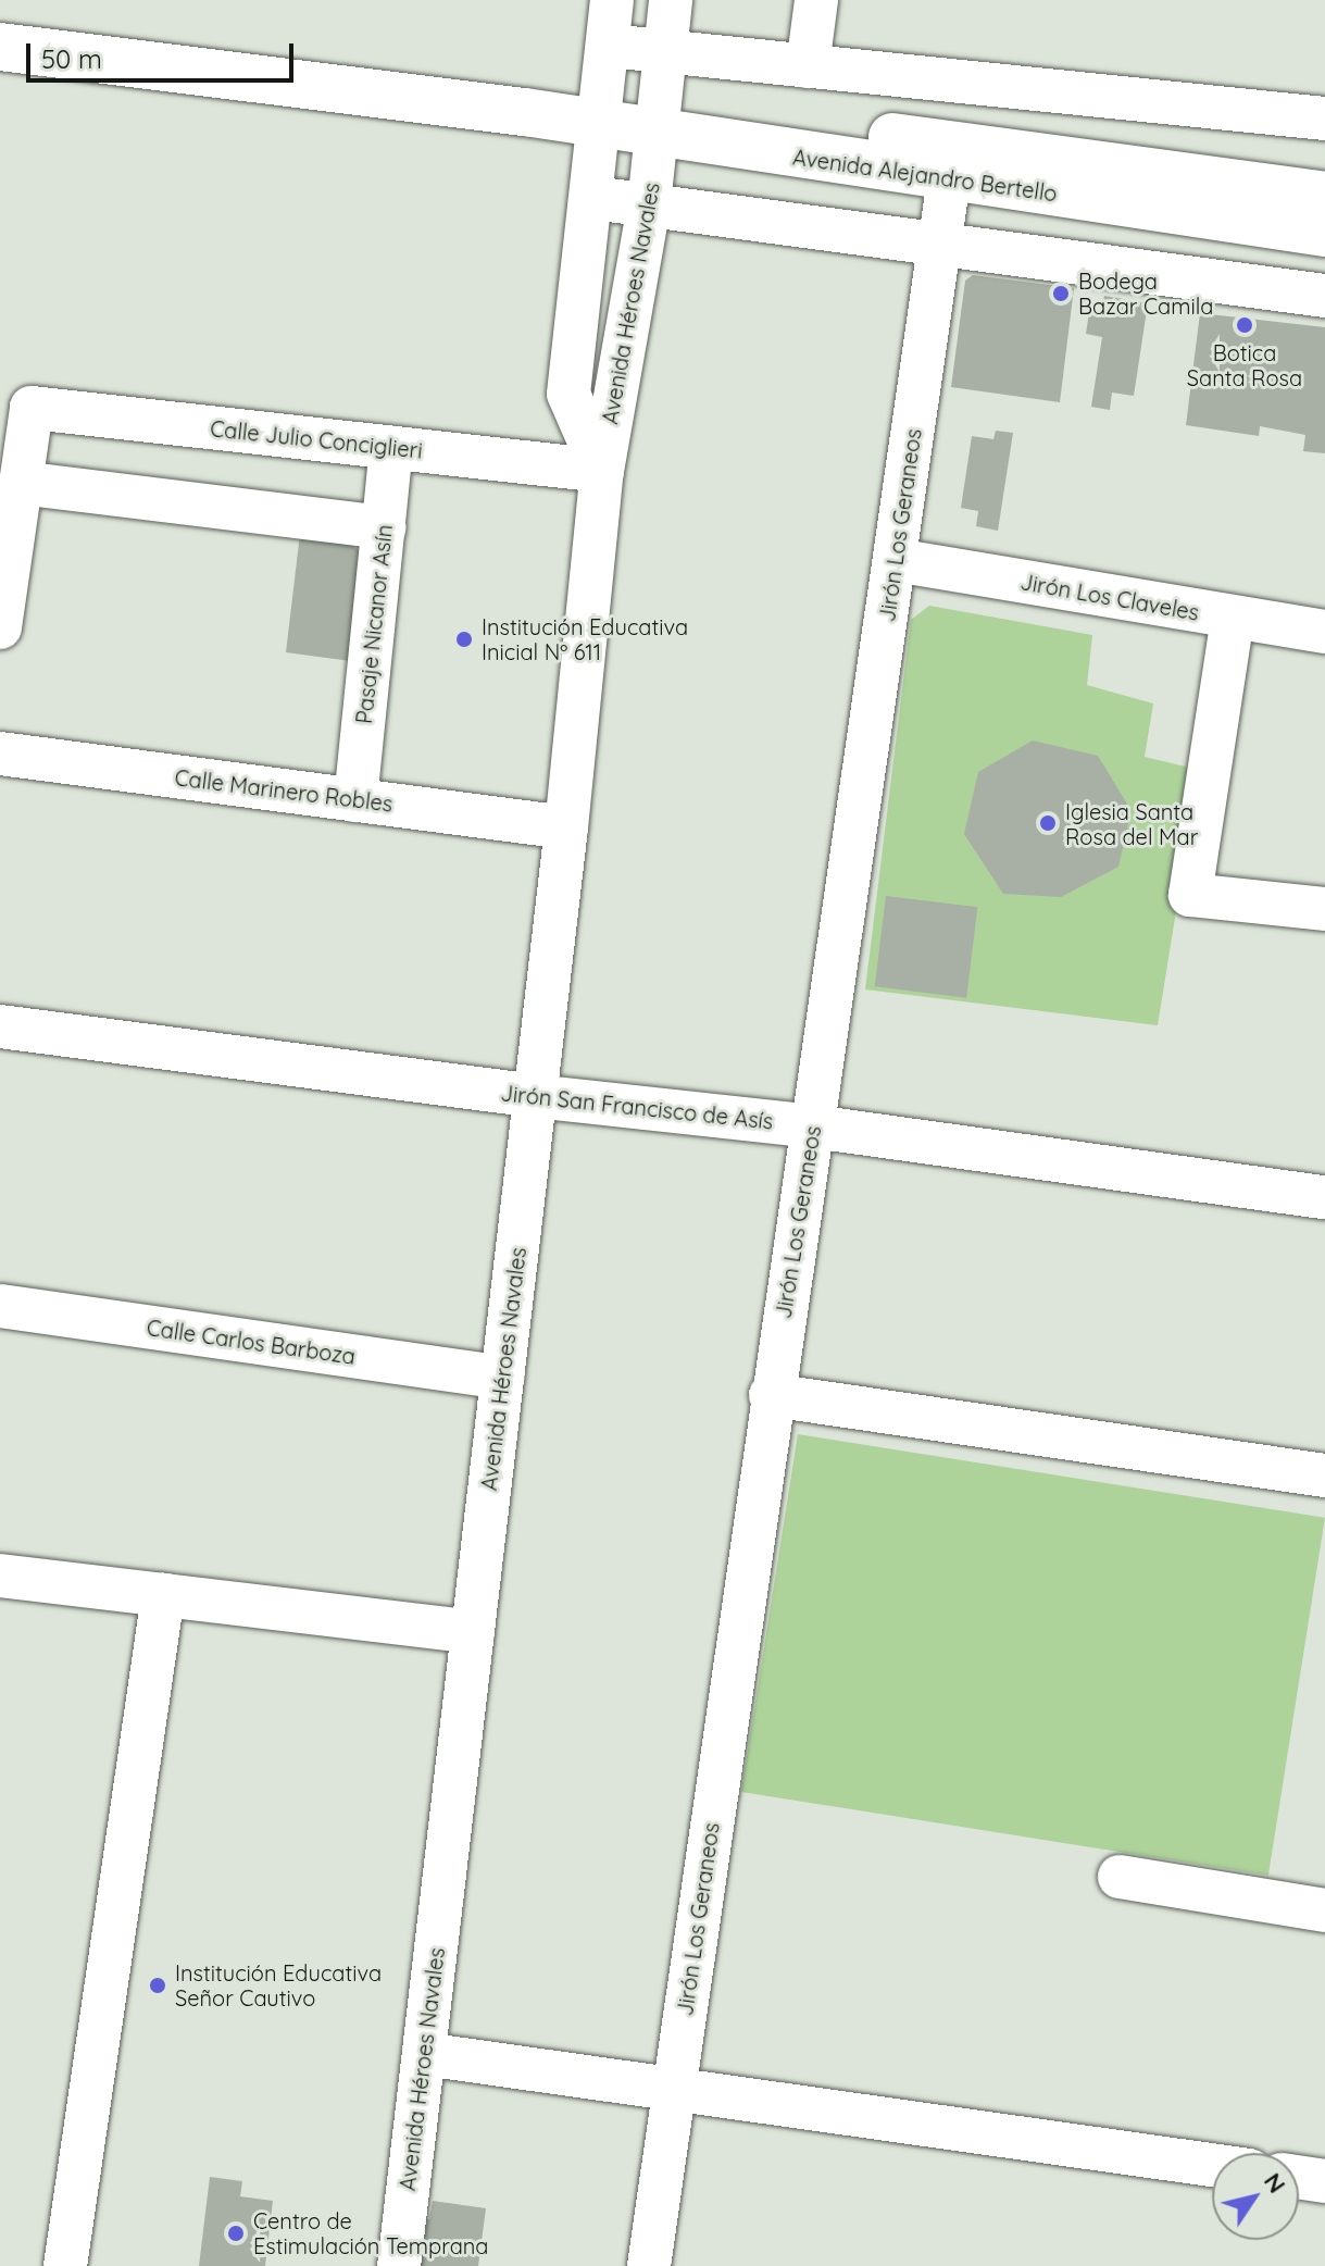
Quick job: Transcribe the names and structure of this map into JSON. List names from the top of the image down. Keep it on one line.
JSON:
{"streets":{"main road":["Avenida Alejandro Bertello"],"street":["Avenida Héroes Navales","Calle Julio Conciglieri","Jirón Los Geraneos","Jirón Los Claveles","Pasaje Nicanor Asín","Calle Marinero Robles","Jirón San Francisco de Asís","Calle Carlos Barboza"]},"crossings":[["Avenida Alejandro Bertello","Avenida Héroes Navales"],["Avenida Alejandro Bertello","Jirón Los Geraneos"],["Avenida Héroes Navales","Calle Julio Conciglieri"],["Avenida Héroes Navales","Calle Marinero Robles"],["Avenida Héroes Navales","Jirón San Francisco de Asís"],["Avenida Héroes Navales","Calle Carlos Barboza"],["Calle Julio Conciglieri","Pasaje Nicanor Asín"],["Jirón Los Geraneos","Jirón Los Claveles"],["Jirón Los Geraneos","Jirón San Francisco de Asís"],["Pasaje Nicanor Asín","Calle Marinero Robles"]],"places":["Bodega Bazar Camila","Botica Santa Rosa","Institución Educativa Inicial Nº 611","Iglesia Santa Rosa del Mar","Institución Educativa Señor Cautivo","Centro de Estimulación Temprana"],"scale_bar":"50 m","north":"top right"}
